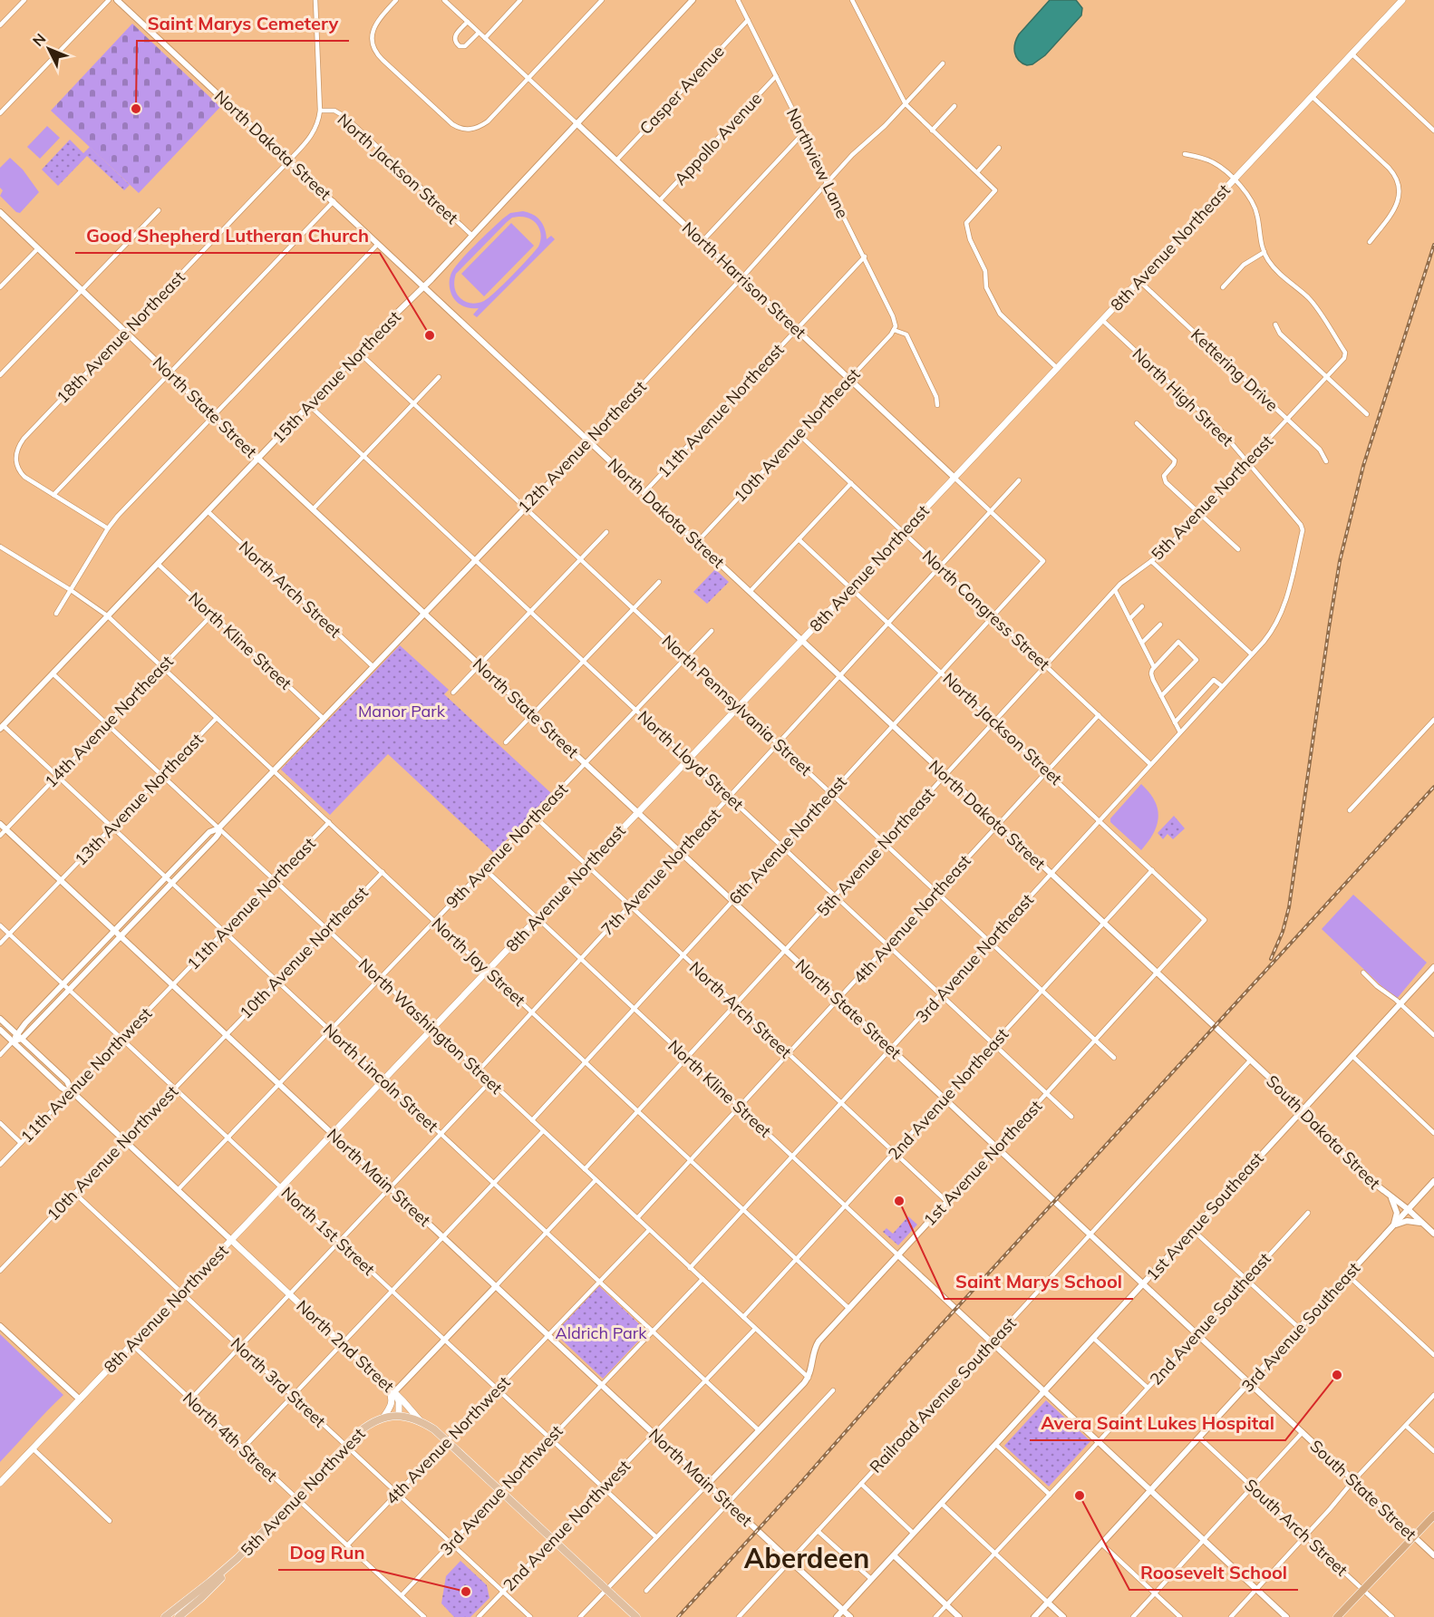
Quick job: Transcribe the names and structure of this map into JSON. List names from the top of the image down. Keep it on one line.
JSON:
{"streets":{"main road":["8th Avenue Northeast","8th Avenue Northwest","North 2nd Street","5th Avenue Northwest"],"street":["Casper Avenue","Appollo Avenue","North Dakota Street","Northview Lane","North Jackson Street","North Harrison Street","18th Avenue Northeast","Kettering Drive","15th Avenue Northeast","North High Street","North State Street","11th Avenue Northeast","10th Avenue Northeast","12th Avenue Northeast","5th Avenue Northeast","North Arch Street","North Congress Street","North Kline Street","North Pennsylvania Street","14th Avenue Northeast","North Lloyd Street","13th Avenue Northeast","6th Avenue Northeast","9th Avenue Northeast","7th Avenue Northeast","4th Avenue Northeast","3rd Avenue Northeast","North Jay Street","North Washington Street","11th Avenue Northwest","North Lincoln Street","2nd Avenue Northeast","South Dakota Street","10th Avenue Northwest","1st Avenue Northeast","North Main Street","1st Avenue Southeast","North 1st Street","2nd Avenue Southeast","3rd Avenue Southeast","North 3rd Street","Railroad Avenue Southeast","North 4th Street","4th Avenue Northwest","3rd Avenue Northwest","South State Street","2nd Avenue Northwest","South Arch Street"]},"crossings":[["Casper Avenue","Northview Lane"],["Casper Avenue","North Harrison Street"],["Appollo Avenue","Northview Lane"],["Appollo Avenue","North Harrison Street"],["North Dakota Street","8th Avenue Northeast"],["North Dakota Street","18th Avenue Northeast"],["North Dakota Street","15th Avenue Northeast"],["North Dakota Street","11th Avenue Northeast"],["North Dakota Street","10th Avenue Northeast"],["North Dakota Street","12th Avenue Northeast"],["North Dakota Street","5th Avenue Northeast"],["North Dakota Street","6th Avenue Northeast"],["North Dakota Street","7th Avenue Northeast"],["North Dakota Street","4th Avenue Northeast"],["North Dakota Street","3rd Avenue Northeast"],["North Dakota Street","2nd Avenue Northeast"],["North Dakota Street","South Dakota Street"],["North Dakota Street","1st Avenue Northeast"],["Northview Lane","11th Avenue Northeast"],["Northview Lane","10th Avenue Northeast"],["Northview Lane","12th Avenue Northeast"],["North Jackson Street","8th Avenue Northeast"],["North Jackson Street","18th Avenue Northeast"],["North Jackson Street","15th Avenue Northeast"],["North Jackson Street","5th Avenue Northeast"],["North Jackson Street","6th Avenue Northeast"],["North Jackson Street","7th Avenue Northeast"],["North Jackson Street","4th Avenue Northeast"],["North Jackson Street","3rd Avenue Northeast"],["North Jackson Street","2nd Avenue Northeast"],["North Jackson Street","1st Avenue Northeast"],["8th Avenue Northeast","North Harrison Street"],["8th Avenue Northeast","Kettering Drive"],["8th Avenue Northeast","North High Street"],["8th Avenue Northeast","North State Street"],["8th Avenue Northeast","North Arch Street"],["8th Avenue Northeast","North Congress Street"],["8th Avenue Northeast","North Kline Street"],["8th Avenue Northeast","North Pennsylvania Street"],["8th Avenue Northeast","North Lloyd Street"],["8th Avenue Northeast","North Jay Street"],["8th Avenue Northeast","North Washington Street"],["8th Avenue Northeast","North Lincoln Street"],["8th Avenue Northeast","North Main Street"],["8th Avenue Northeast","8th Avenue Northwest"],["North Harrison Street","15th Avenue Northeast"],["North Harrison Street","11th Avenue Northeast"],["North Harrison Street","10th Avenue Northeast"],["North Harrison Street","12th Avenue Northeast"],["North Harrison Street","6th Avenue Northeast"],["North Harrison Street","7th Avenue Northeast"],["18th Avenue Northeast","North State Street"],["Kettering Drive","5th Avenue Northeast"],["15th Avenue Northeast","North State Street"],["15th Avenue Northeast","North Arch Street"],["15th Avenue Northeast","North Kline Street"],["15th Avenue Northeast","North Pennsylvania Street"],["15th Avenue Northeast","North Lloyd Street"],["15th Avenue Northeast","North Jay Street"],["15th Avenue Northeast","North Washington Street"],["15th Avenue Northeast","North Lincoln Street"],["North High Street","5th Avenue Northeast"],["North High Street","3rd Avenue Northeast"],["North State Street","12th Avenue Northeast"],["North State Street","5th Avenue Northeast"],["North State Street","6th Avenue Northeast"],["North State Street","9th Avenue Northeast"],["North State Street","7th Avenue Northeast"],["North State Street","4th Avenue Northeast"],["North State Street","3rd Avenue Northeast"],["North State Street","2nd Avenue Northeast"],["North State Street","1st Avenue Northeast"],["North State Street","South State Street"],["11th Avenue Northeast","North Jay Street"],["11th Avenue Northeast","North Washington Street"],["11th Avenue Northeast","11th Avenue Northwest"],["11th Avenue Northeast","North Lincoln Street"],["11th Avenue Northeast","North Main Street"],["10th Avenue Northeast","North Congress Street"],["10th Avenue Northeast","North Jay Street"],["10th Avenue Northeast","North Washington Street"],["10th Avenue Northeast","North Lincoln Street"],["10th Avenue Northeast","10th Avenue Northwest"],["10th Avenue Northeast","North Main Street"],["12th Avenue Northeast","North Arch Street"],["12th Avenue Northeast","North Kline Street"],["12th Avenue Northeast","North Pennsylvania Street"],["12th Avenue Northeast","North Lloyd Street"],["12th Avenue Northeast","North Jay Street"],["12th Avenue Northeast","North Washington Street"],["12th Avenue Northeast","North Lincoln Street"],["12th Avenue Northeast","North Main Street"],["12th Avenue Northeast","North 1st Street"],["12th Avenue Northeast","North 2nd Street"],["5th Avenue Northeast","North Arch Street"],["5th Avenue Northeast","North Congress Street"],["5th Avenue Northeast","North Kline Street"],["5th Avenue Northeast","North Pennsylvania Street"],["5th Avenue Northeast","North Lloyd Street"],["5th Avenue Northeast","North Jay Street"],["5th Avenue Northeast","North Washington Street"],["North Arch Street","6th Avenue Northeast"],["North Arch Street","9th Avenue Northeast"],["North Arch Street","7th Avenue Northeast"],["North Arch Street","4th Avenue Northeast"],["North Arch Street","3rd Avenue Northeast"],["North Arch Street","2nd Avenue Northeast"],["North Arch Street","1st Avenue Northeast"],["North Congress Street","6th Avenue Northeast"],["North Congress Street","7th Avenue Northeast"],["North Congress Street","4th Avenue Northeast"],["North Congress Street","3rd Avenue Northeast"],["North Kline Street","14th Avenue Northeast"],["North Kline Street","6th Avenue Northeast"],["North Kline Street","9th Avenue Northeast"],["North Kline Street","7th Avenue Northeast"],["North Kline Street","4th Avenue Northeast"],["North Kline Street","3rd Avenue Northeast"],["North Kline Street","2nd Avenue Northeast"],["North Kline Street","1st Avenue Northeast"],["North Kline Street","1st Avenue Southeast"],["North Kline Street","2nd Avenue Southeast"],["North Kline Street","3rd Avenue Southeast"],["North Kline Street","Railroad Avenue Southeast"],["North Pennsylvania Street","6th Avenue Northeast"],["North Pennsylvania Street","9th Avenue Northeast"],["North Pennsylvania Street","7th Avenue Northeast"],["North Pennsylvania Street","4th Avenue Northeast"],["North Pennsylvania Street","3rd Avenue Northeast"],["North Pennsylvania Street","2nd Avenue Northeast"],["North Pennsylvania Street","1st Avenue Northeast"],["14th Avenue Northeast","North Jay Street"],["14th Avenue Northeast","North Washington Street"],["14th Avenue Northeast","North Lincoln Street"],["14th Avenue Northeast","North Main Street"],["North Lloyd Street","6th Avenue Northeast"],["North Lloyd Street","9th Avenue Northeast"],["North Lloyd Street","7th Avenue Northeast"],["North Lloyd Street","4th Avenue Northeast"],["North Lloyd Street","3rd Avenue Northeast"],["North Lloyd Street","2nd Avenue Northeast"],["North Lloyd Street","1st Avenue Northeast"],["13th Avenue Northeast","North Jay Street"],["13th Avenue Northeast","North Washington Street"],["13th Avenue Northeast","North Lincoln Street"],["13th Avenue Northeast","North Main Street"],["13th Avenue Northeast","North 1st Street"],["6th Avenue Northeast","North Jay Street"],["6th Avenue Northeast","North Washington Street"],["9th Avenue Northeast","North Jay Street"],["9th Avenue Northeast","North Washington Street"],["9th Avenue Northeast","North Lincoln Street"],["9th Avenue Northeast","North Main Street"],["9th Avenue Northeast","North 1st Street"],["9th Avenue Northeast","North 2nd Street"],["7th Avenue Northeast","North Jay Street"],["7th Avenue Northeast","North Washington Street"],["4th Avenue Northeast","North Jay Street"],["4th Avenue Northeast","North Washington Street"],["3rd Avenue Northeast","North Jay Street"],["3rd Avenue Northeast","North Washington Street"],["North Jay Street","2nd Avenue Northeast"],["North Jay Street","1st Avenue Northeast"],["North Washington Street","2nd Avenue Northeast"],["North Washington Street","1st Avenue Northeast"],["11th Avenue Northwest","North Main Street"],["11th Avenue Northwest","North 1st Street"],["11th Avenue Northwest","North 2nd Street"],["North Lincoln Street","1st Avenue Northeast"],["South Dakota Street","1st Avenue Southeast"],["South Dakota Street","3rd Avenue Southeast"],["South Dakota Street","Railroad Avenue Southeast"],["10th Avenue Northwest","North Main Street"],["10th Avenue Northwest","North 1st Street"],["10th Avenue Northwest","North 2nd Street"],["10th Avenue Northwest","North 3rd Street"],["1st Avenue Northeast","North Main Street"],["North Main Street","1st Avenue Southeast"],["North Main Street","8th Avenue Northwest"],["North Main Street","Railroad Avenue Southeast"],["North Main Street","4th Avenue Northwest"],["North Main Street","3rd Avenue Northwest"],["North Main Street","2nd Avenue Northwest"],["1st Avenue Southeast","South State Street"],["North 1st Street","8th Avenue Northwest"],["North 1st Street","4th Avenue Northwest"],["North 1st Street","3rd Avenue Northwest"],["North 1st Street","2nd Avenue Northwest"],["8th Avenue Northwest","North 2nd Street"],["8th Avenue Northwest","North 3rd Street"],["8th Avenue Northwest","North 4th Street"],["2nd Avenue Southeast","South State Street"],["3rd Avenue Southeast","South State Street"],["3rd Avenue Southeast","South Arch Street"],["North 2nd Street","5th Avenue Northwest"],["North 3rd Street","4th Avenue Northwest"],["North 3rd Street","3rd Avenue Northwest"],["North 3rd Street","5th Avenue Northwest"],["North 3rd Street","2nd Avenue Northwest"],["Railroad Avenue Southeast","South State Street"],["North 4th Street","4th Avenue Northwest"],["North 4th Street","3rd Avenue Northwest"],["North 4th Street","5th Avenue Northwest"]],"districts":["Aberdeen"],"parks":["Manor Park","Aldrich Park"],"places":["Saint Marys Cemetery","Good Shepherd Lutheran Church","Saint Marys School","Avera Saint Lukes Hospital","Roosevelt School","Dog Run"],"north":"top left"}
